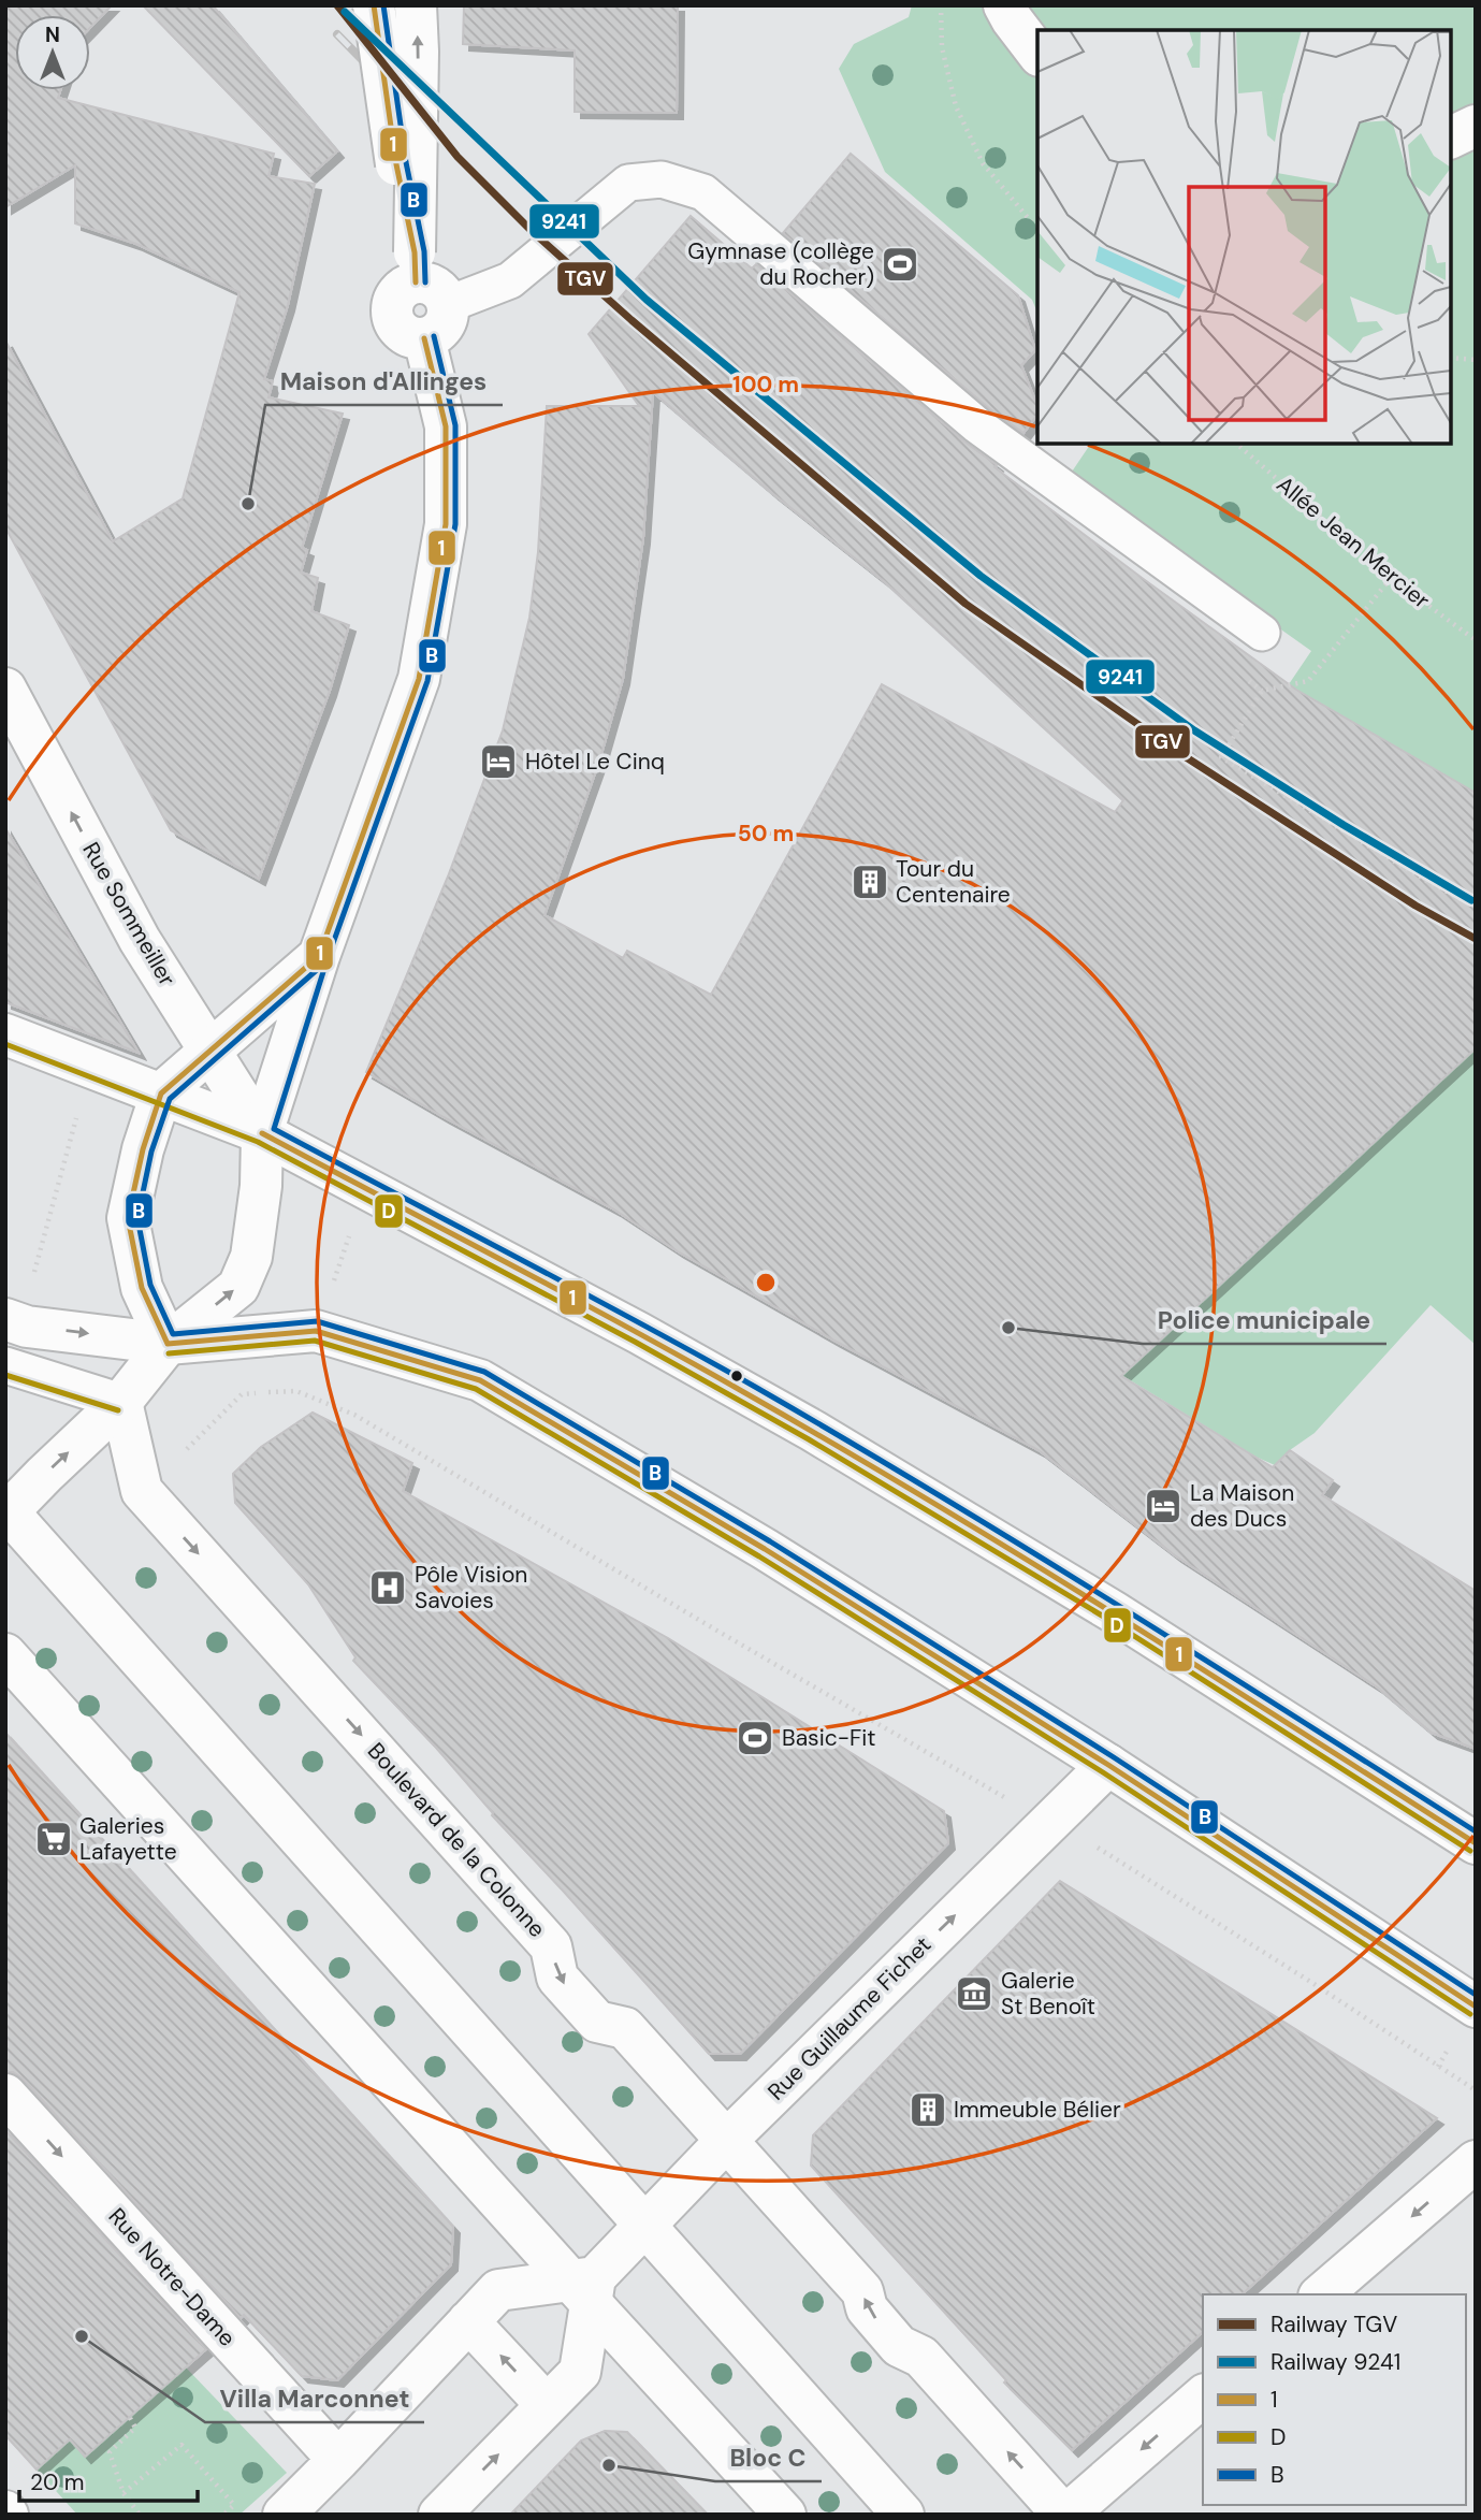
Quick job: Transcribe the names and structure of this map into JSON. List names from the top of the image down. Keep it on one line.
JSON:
{"streets":{"street":["Rue Sommeiller","Boulevard de la Colonne","Rue Guillaume Fichet","Rue Notre-Dame"],"path":["Allée Jean Mercier"]},"crossings":[["Boulevard de la Colonne","Rue Guillaume Fichet"]],"one_way":["Rue Sommeiller","Rue Guillaume Fichet"],"places":{"sports":["Gymnase (collège du Rocher)","Basic-Fit"],"other":["Maison d'Allinges","Police municipale","Villa Marconnet","Bloc C"],"hotel":["Hôtel Le Cinq","La Maison des Ducs"],"building":["Tour du Centenaire","Immeuble Bélier"],"hospital":["Pôle Vision Savoies"],"supermarket":["Galeries Lafayette"],"museum":["Galerie St Benoît"]},"lines":["rail line TGV","transit line 1","transit line B","rail line 9241","transit line D"],"legend":["Railway TGV","Railway 9241","1","D","B"],"scale_bar":"20 m","north":"top","rings":["100 m","50 m"]}
